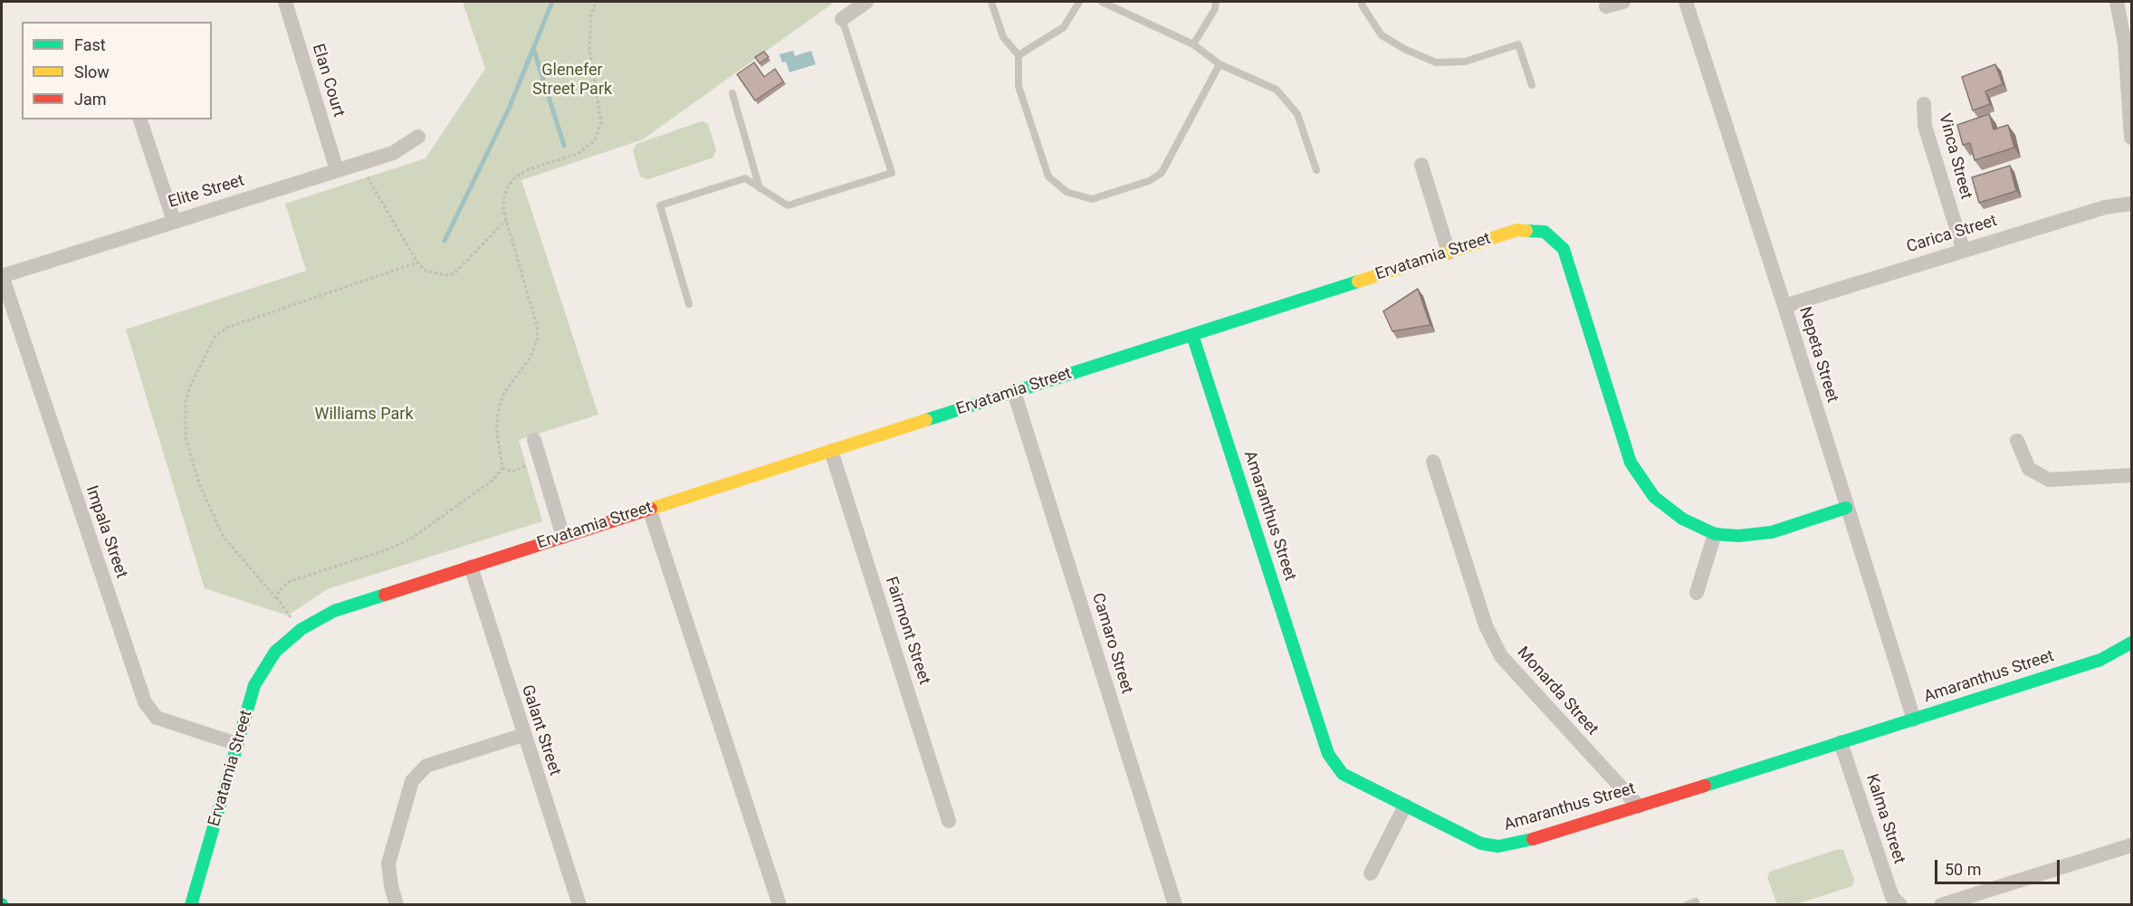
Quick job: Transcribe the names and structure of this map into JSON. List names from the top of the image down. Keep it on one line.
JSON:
{"streets":{"street":["Elan Court","Vinca Street","Elite Street","Carica Street","Ervatamia Street","Nepeta Street","Amaranthus Street","Impala Street","Fairmont Street","Camaro Street","Monarda Street","Galant Street","Kalma Street"]},"crossings":[["Elan Court","Elite Street"],["Vinca Street","Carica Street"],["Elite Street","Impala Street"],["Carica Street","Nepeta Street"],["Ervatamia Street","Nepeta Street"],["Ervatamia Street","Amaranthus Street"],["Ervatamia Street","Impala Street"],["Ervatamia Street","Fairmont Street"],["Ervatamia Street","Camaro Street"],["Ervatamia Street","Galant Street"],["Nepeta Street","Amaranthus Street"],["Amaranthus Street","Monarda Street"],["Amaranthus Street","Kalma Street"]],"parks":["Glenefer Street Park","Williams Park"],"legend":["Fast","Slow","Jam"],"scale_bar":"50 m"}
